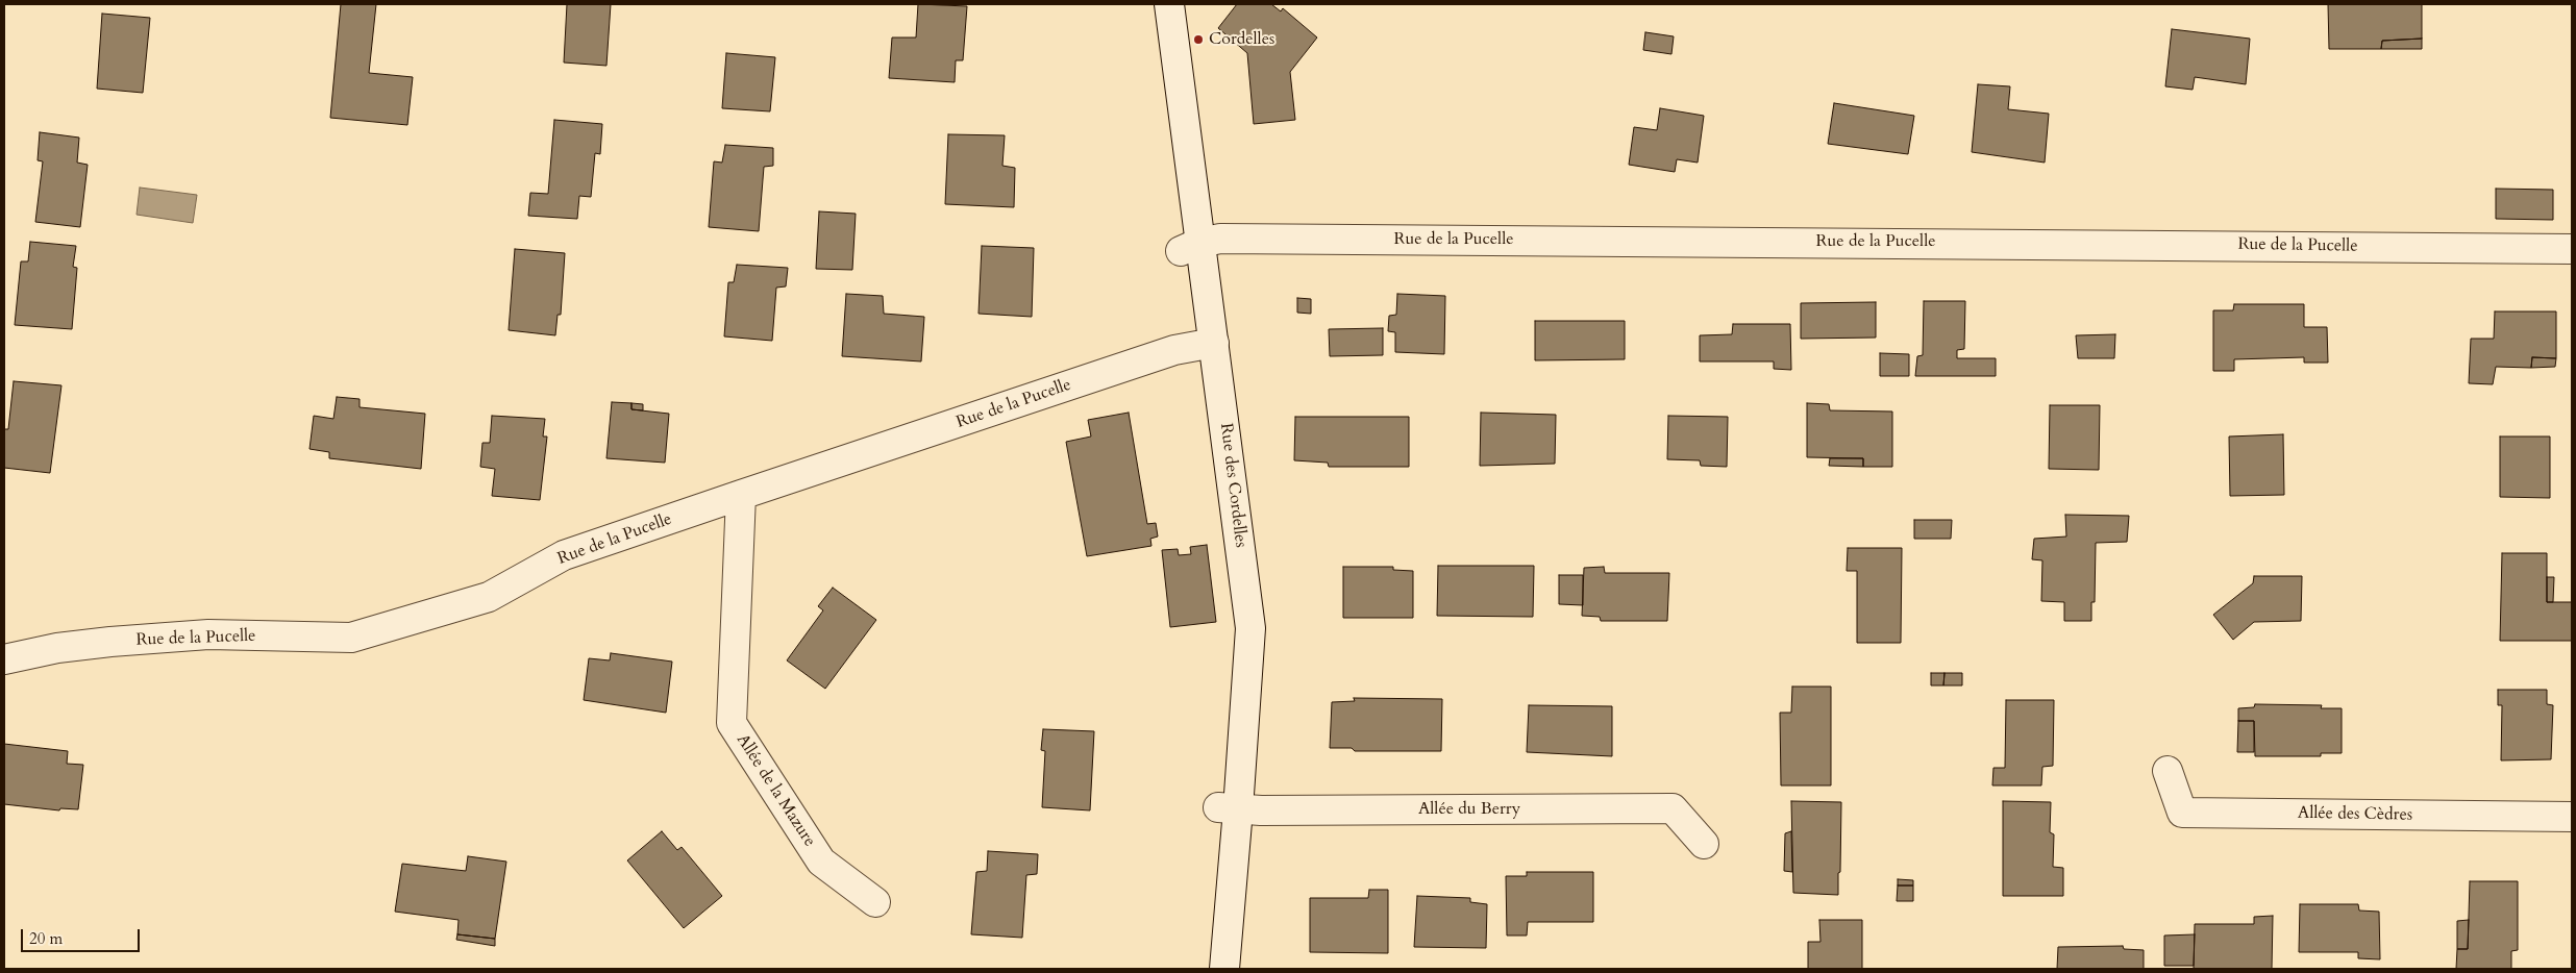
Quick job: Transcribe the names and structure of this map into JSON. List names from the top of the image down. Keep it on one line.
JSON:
{"streets":{"street":["Rue de la Pucelle","Rue des Cordelles","Allée de la Mazure","Allée du Berry","Allée des Cèdres"]},"crossings":[["Rue de la Pucelle","Rue des Cordelles"],["Rue de la Pucelle","Allée de la Mazure"],["Rue des Cordelles","Allée du Berry"]],"places":["Cordelles"],"scale_bar":"20 m"}
